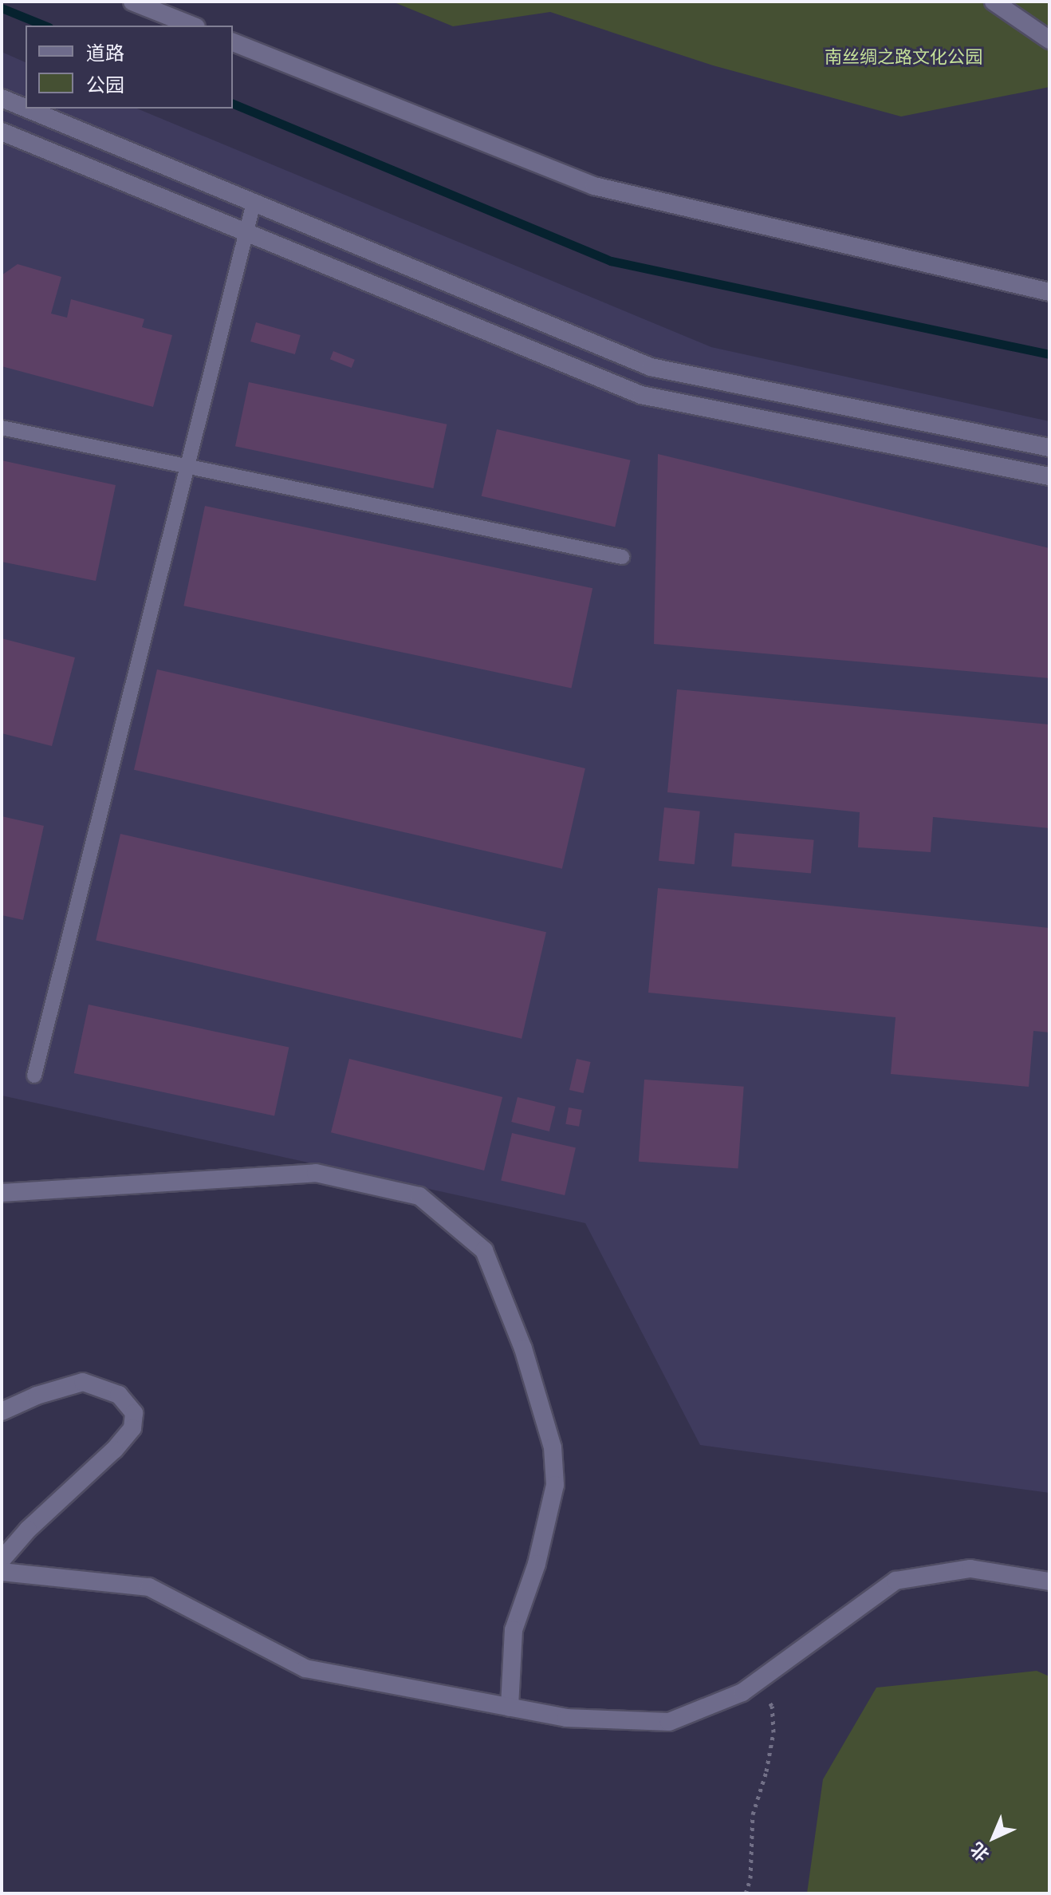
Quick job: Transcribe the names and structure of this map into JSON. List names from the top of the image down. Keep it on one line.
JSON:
{"parks":["南丝绸之路文化公园"],"legend":["道路","公园"],"north":"bottom left"}
